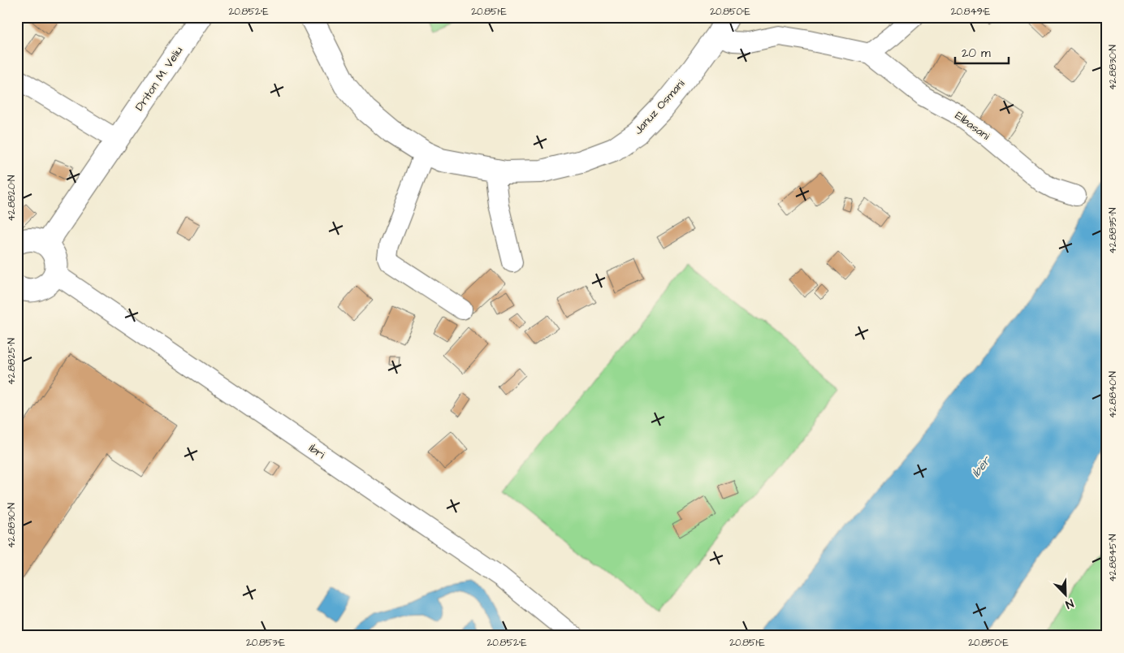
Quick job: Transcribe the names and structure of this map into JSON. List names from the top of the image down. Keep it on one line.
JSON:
{"streets":{"street":["Driton M. Veliu","Januz Osmani","Elbasani","Ibri"]},"crossings":[["Januz Osmani","Elbasani"]],"water":["Ibër"],"scale_bar":"20 m","north":"bottom right","coordinates":["20.852°E","20.851°E","20.850°E","20.849°E","42.8830°N","42.8820°N","42.8835°N","42.8825°N","42.8840°N","42.8845°N","20.853°E"]}
